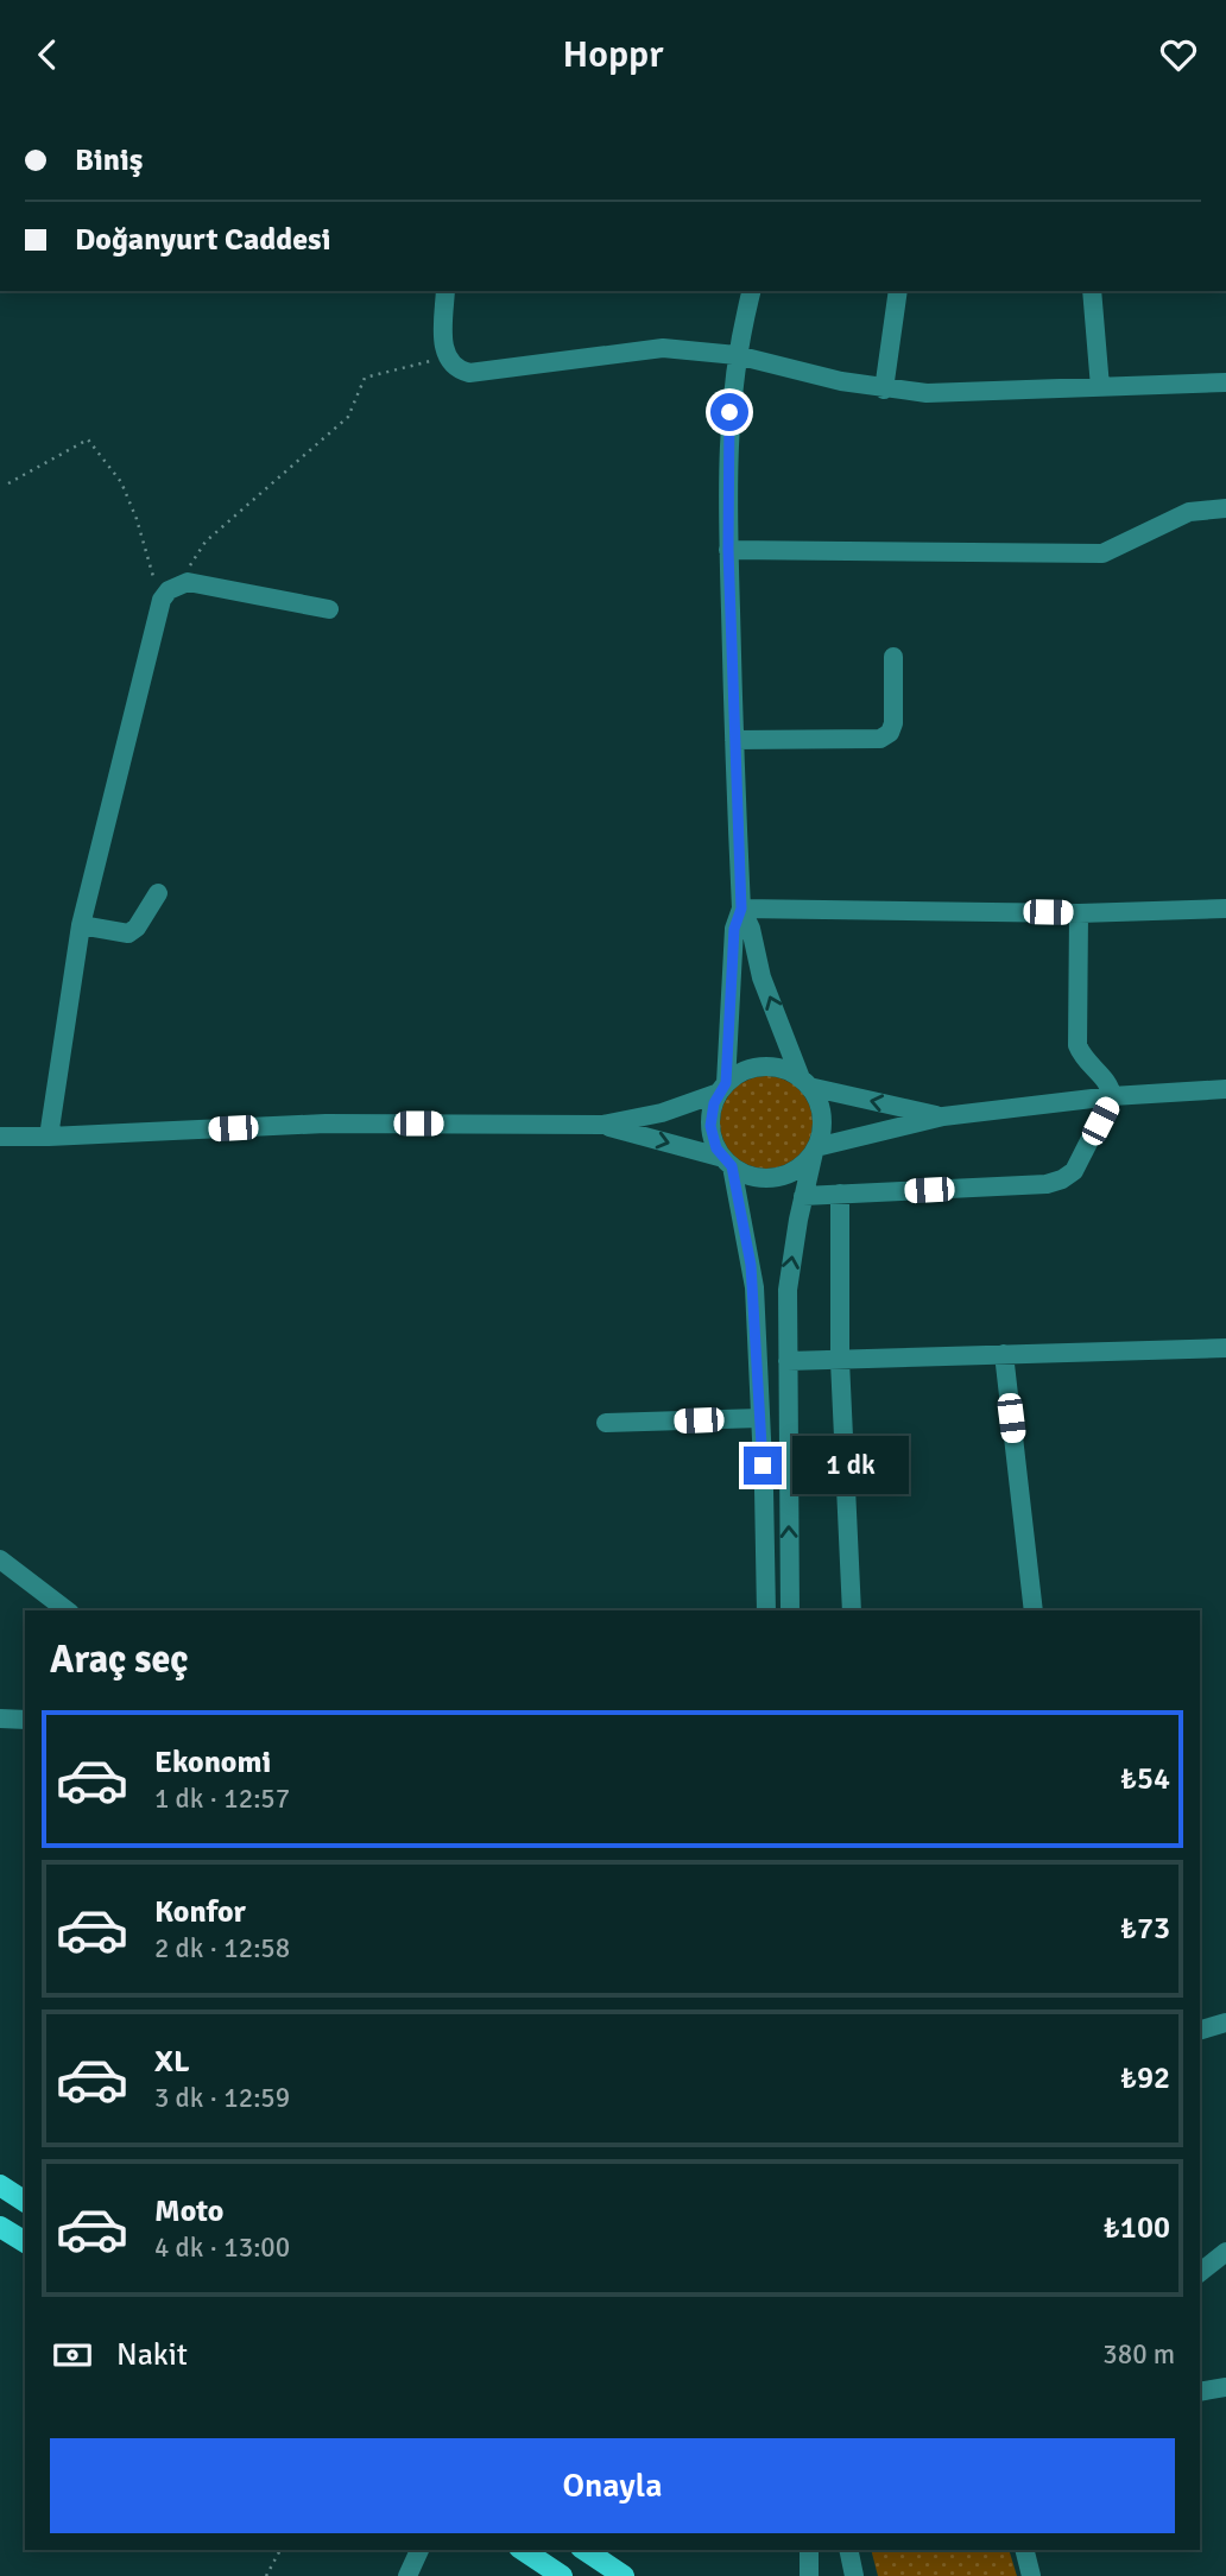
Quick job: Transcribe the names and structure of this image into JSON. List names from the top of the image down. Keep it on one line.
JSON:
{"page":{"header":"Hoppr","banner":["Biniş","Doğanyurt Caddesi"],"bubble":"1 dk","heading":"Araç seç","list":[{"name":"Ekonomi","note":"1 dk · 12:57","value":"₺54"},{"name":"Konfor","note":"2 dk · 12:58","value":"₺73"},{"name":"XL","note":"3 dk · 12:59","value":"₺92"},{"name":"Moto","note":"4 dk · 13:00","value":"₺100"}],"pay":["Nakit","380 m"],"buttons":"Onayla"}}
